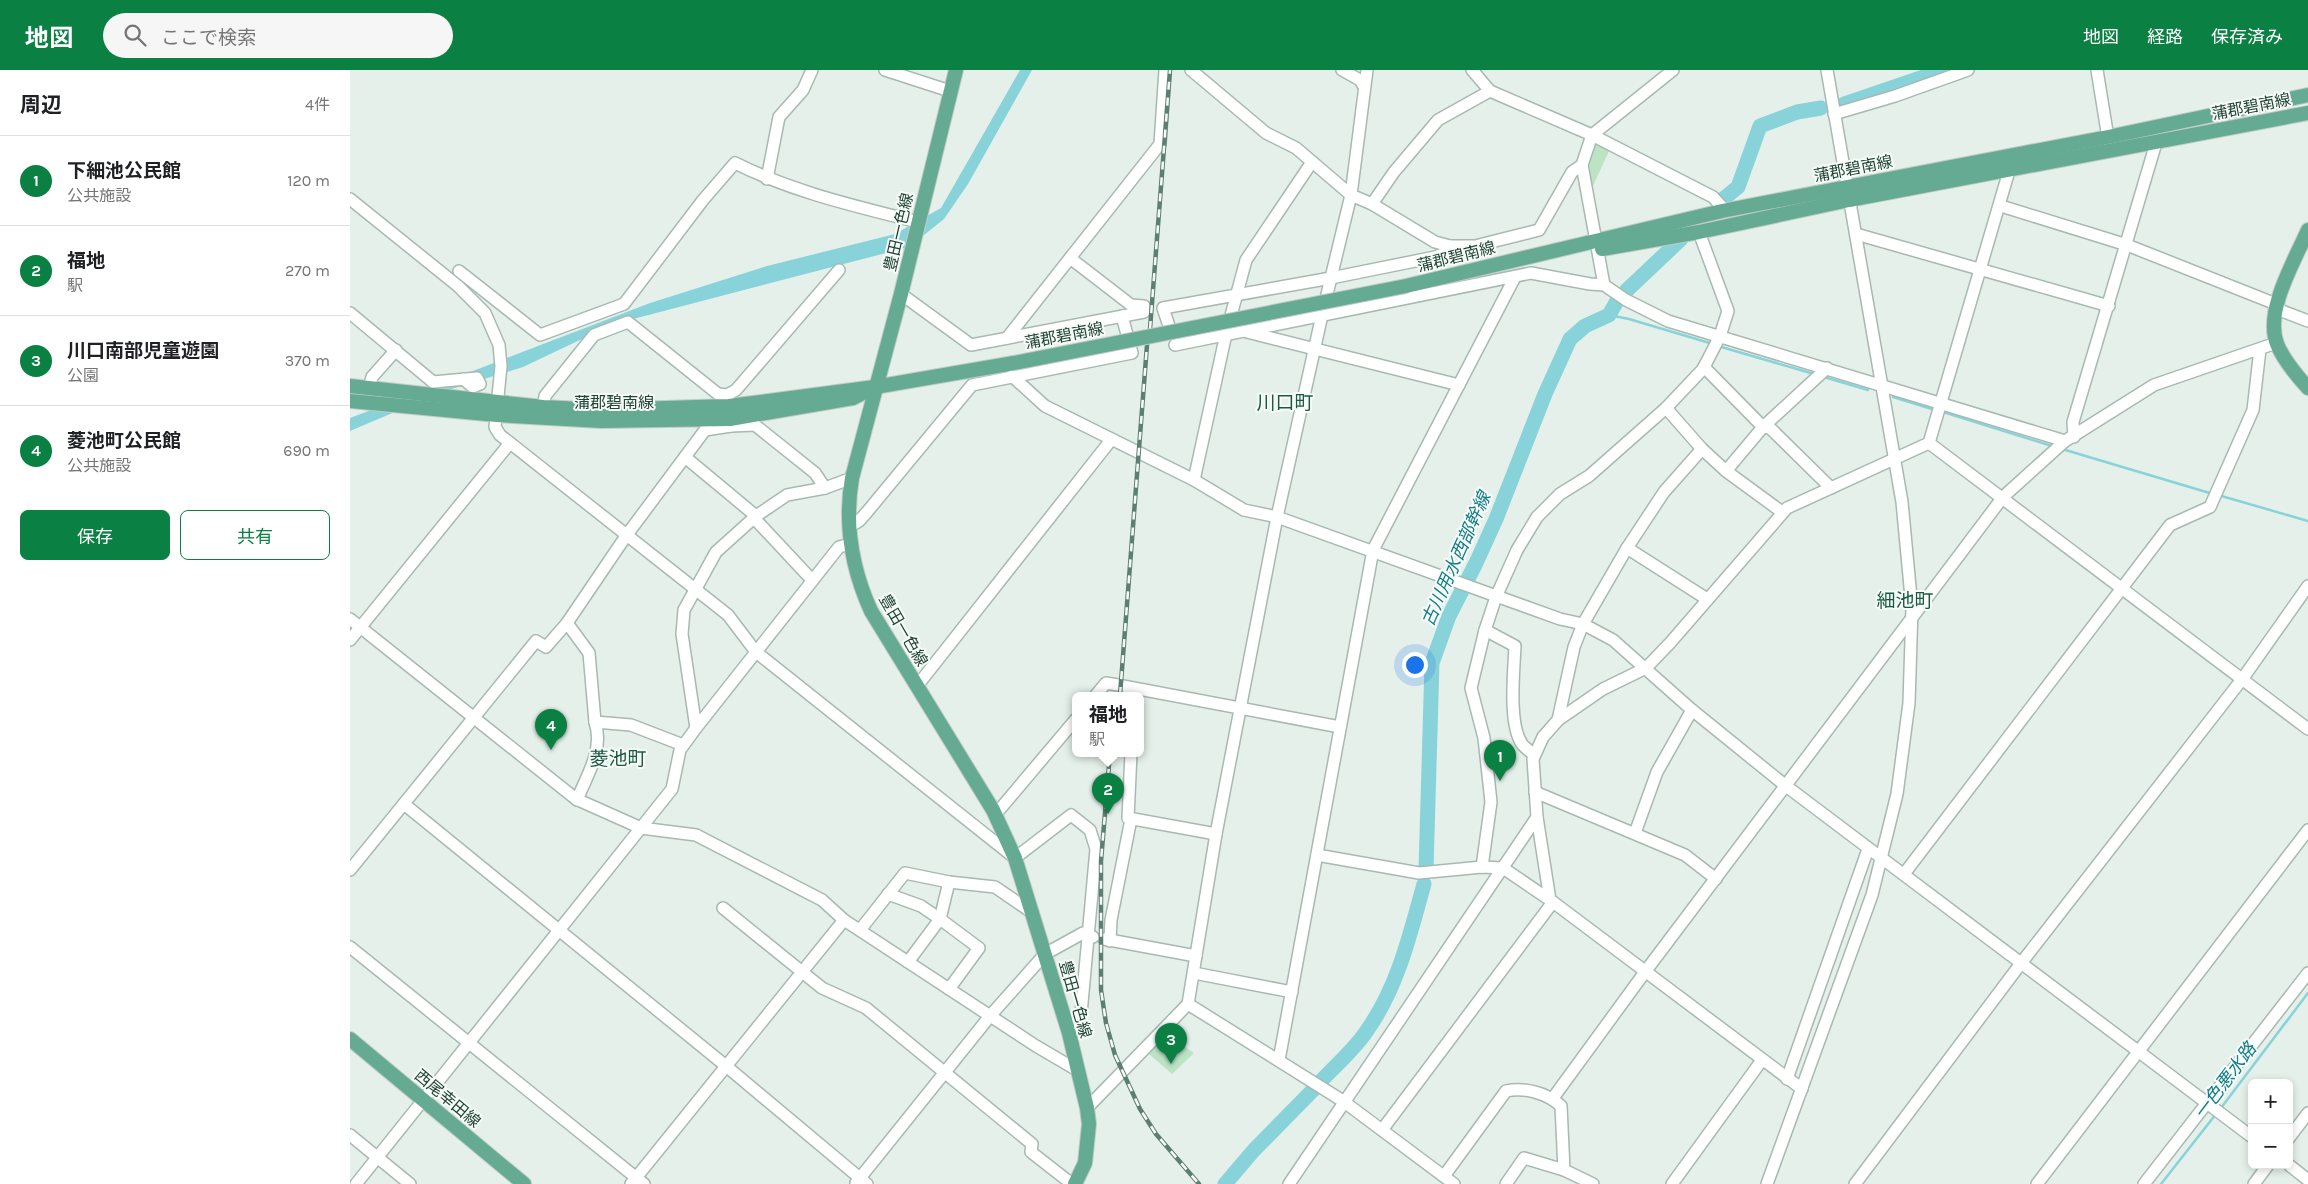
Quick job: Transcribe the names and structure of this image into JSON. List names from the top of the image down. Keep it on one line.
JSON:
{"streets":{"main road":["蒲郡碧南線","豊田一色線","西尾幸田線"]},"crossings":[["蒲郡碧南線","豊田一色線"]],"districts":["川口町","細池町","菱池町"],"water":["古川用水西部幹線","一色悪水路"],"page":{"header":"地図","search":"ここで検索","nav":["地図","経路","保存済み"],"heading":["周辺","4件"],"list":[{"mark":"1","name":"下細池公民館","note":"公共施設","value":"120 m"},{"mark":"2","name":"福地","note":"駅","value":"270 m"},{"mark":"3","name":"川口南部児童遊園","note":"公園","value":"370 m"},{"mark":"4","name":"菱池町公民館","note":"公共施設","value":"690 m"}],"buttons":["保存","共有"],"popup":["福地","駅"],"pins":["4","1","2","3"],"map_buttons":["+","−"]}}
